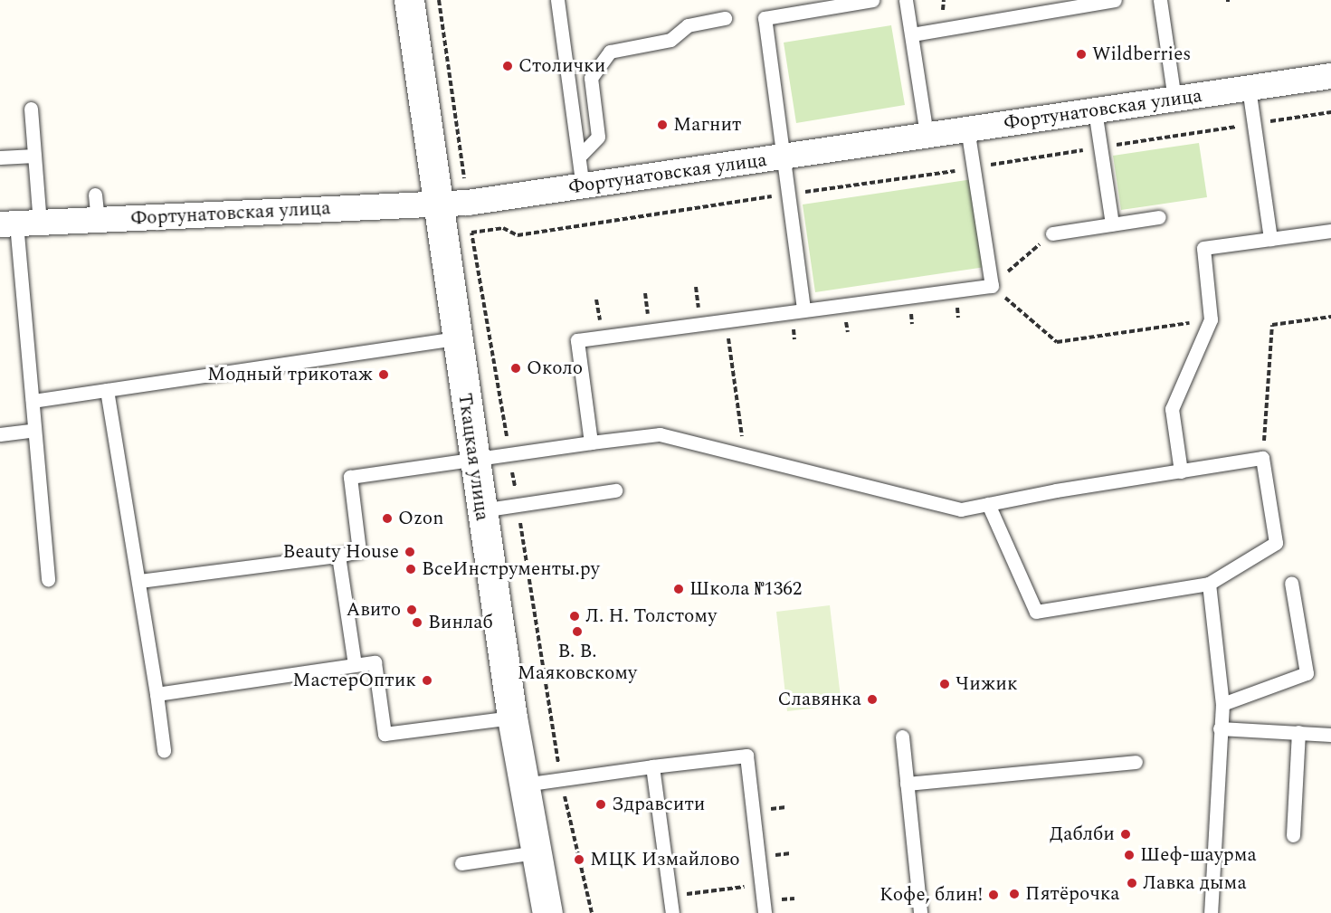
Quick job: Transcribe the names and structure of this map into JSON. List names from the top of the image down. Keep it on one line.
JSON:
{"streets":{"street":["Фортунатовская улица","Ткацкая улица"]},"crossings":[["Фортунатовская улица","Ткацкая улица"]],"places":["Wildberries","Столички","Магнит","Около","Модный трикотаж","Ozon","Beauty House","ВсеИнструменты.ру","Школа №1362","Авито","Л. Н. Толстому","Винлаб","В. В. Маяковскому","МастерОптик","Чижик","Славянка","Здравсити","Даблби","Шеф-шаурма","МЦК Измайлово","Лавка дыма","Пятёрочка","Кофе, блин!"]}
